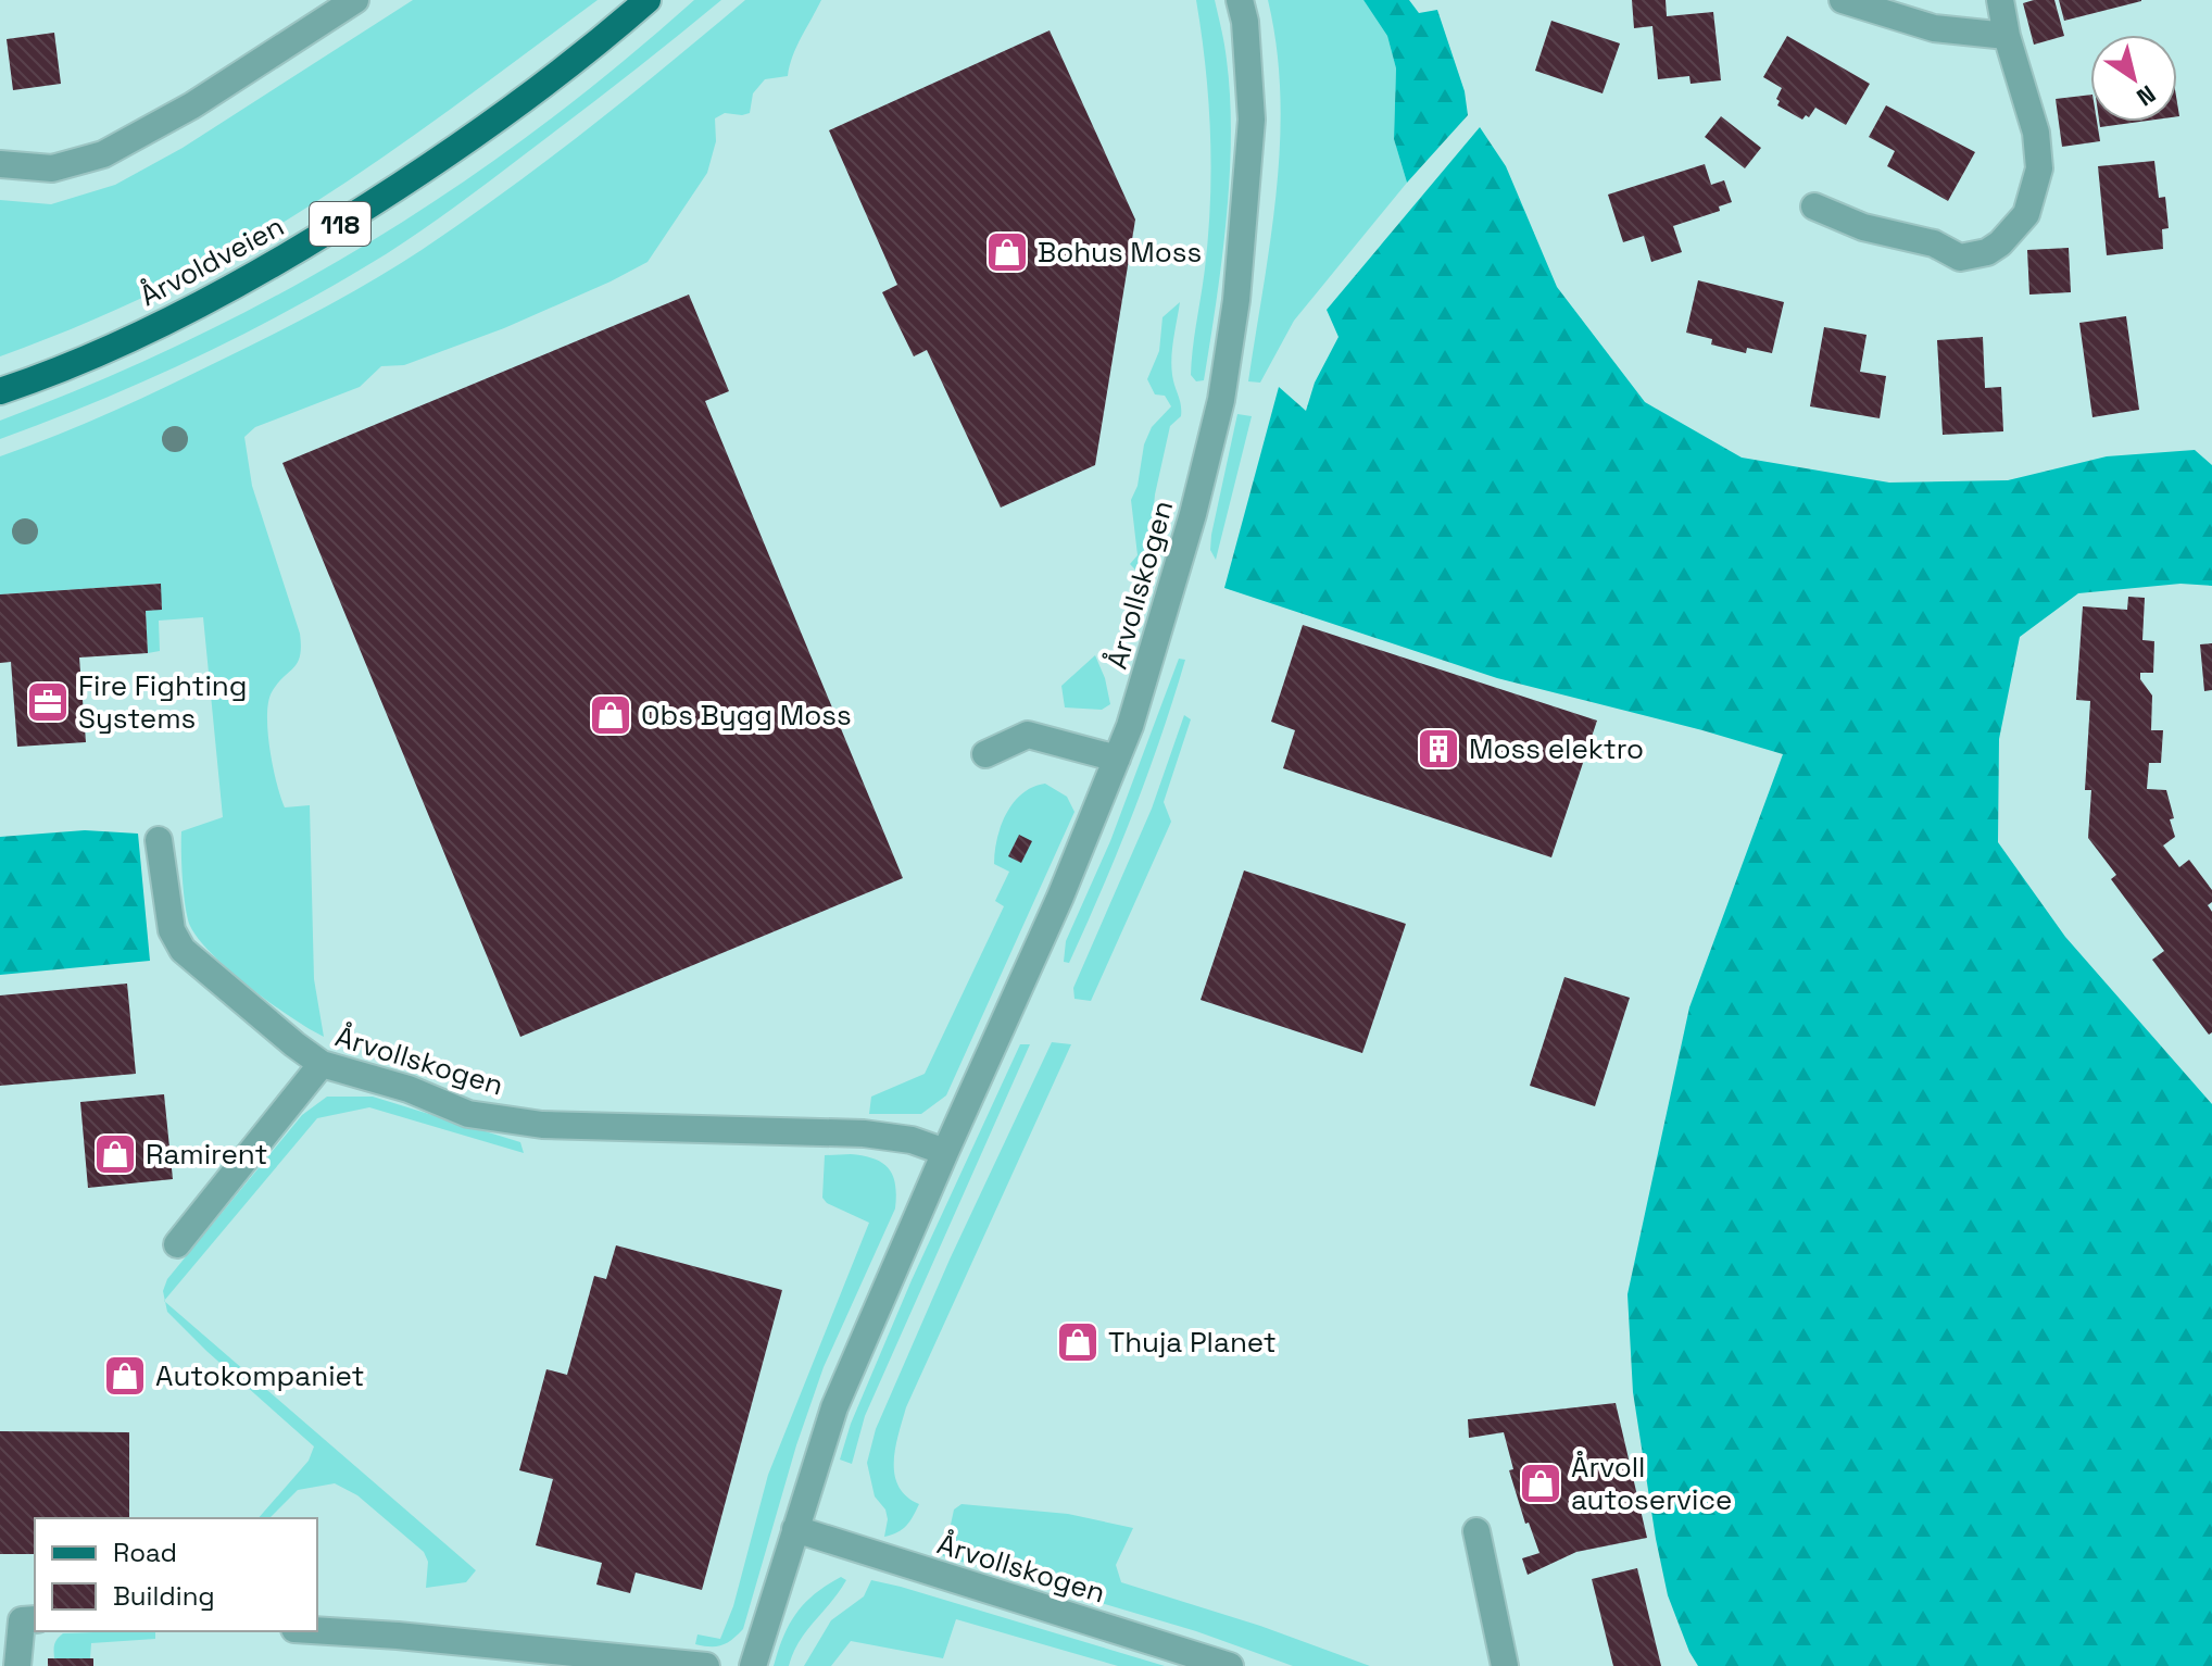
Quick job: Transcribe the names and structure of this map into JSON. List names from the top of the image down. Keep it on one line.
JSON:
{"streets":{"main road":["118","Årvoldveien"],"street":["Årvollskogen"]},"places":{"shop":["Bohus Moss","Obs Bygg Moss","Ramirent","Thuja Planet","Autokompaniet","Årvoll autoservice"],"office":["Fire Fighting Systems"],"building":["Moss elektro"]},"legend":["Road","Building"],"north":"bottom right"}
